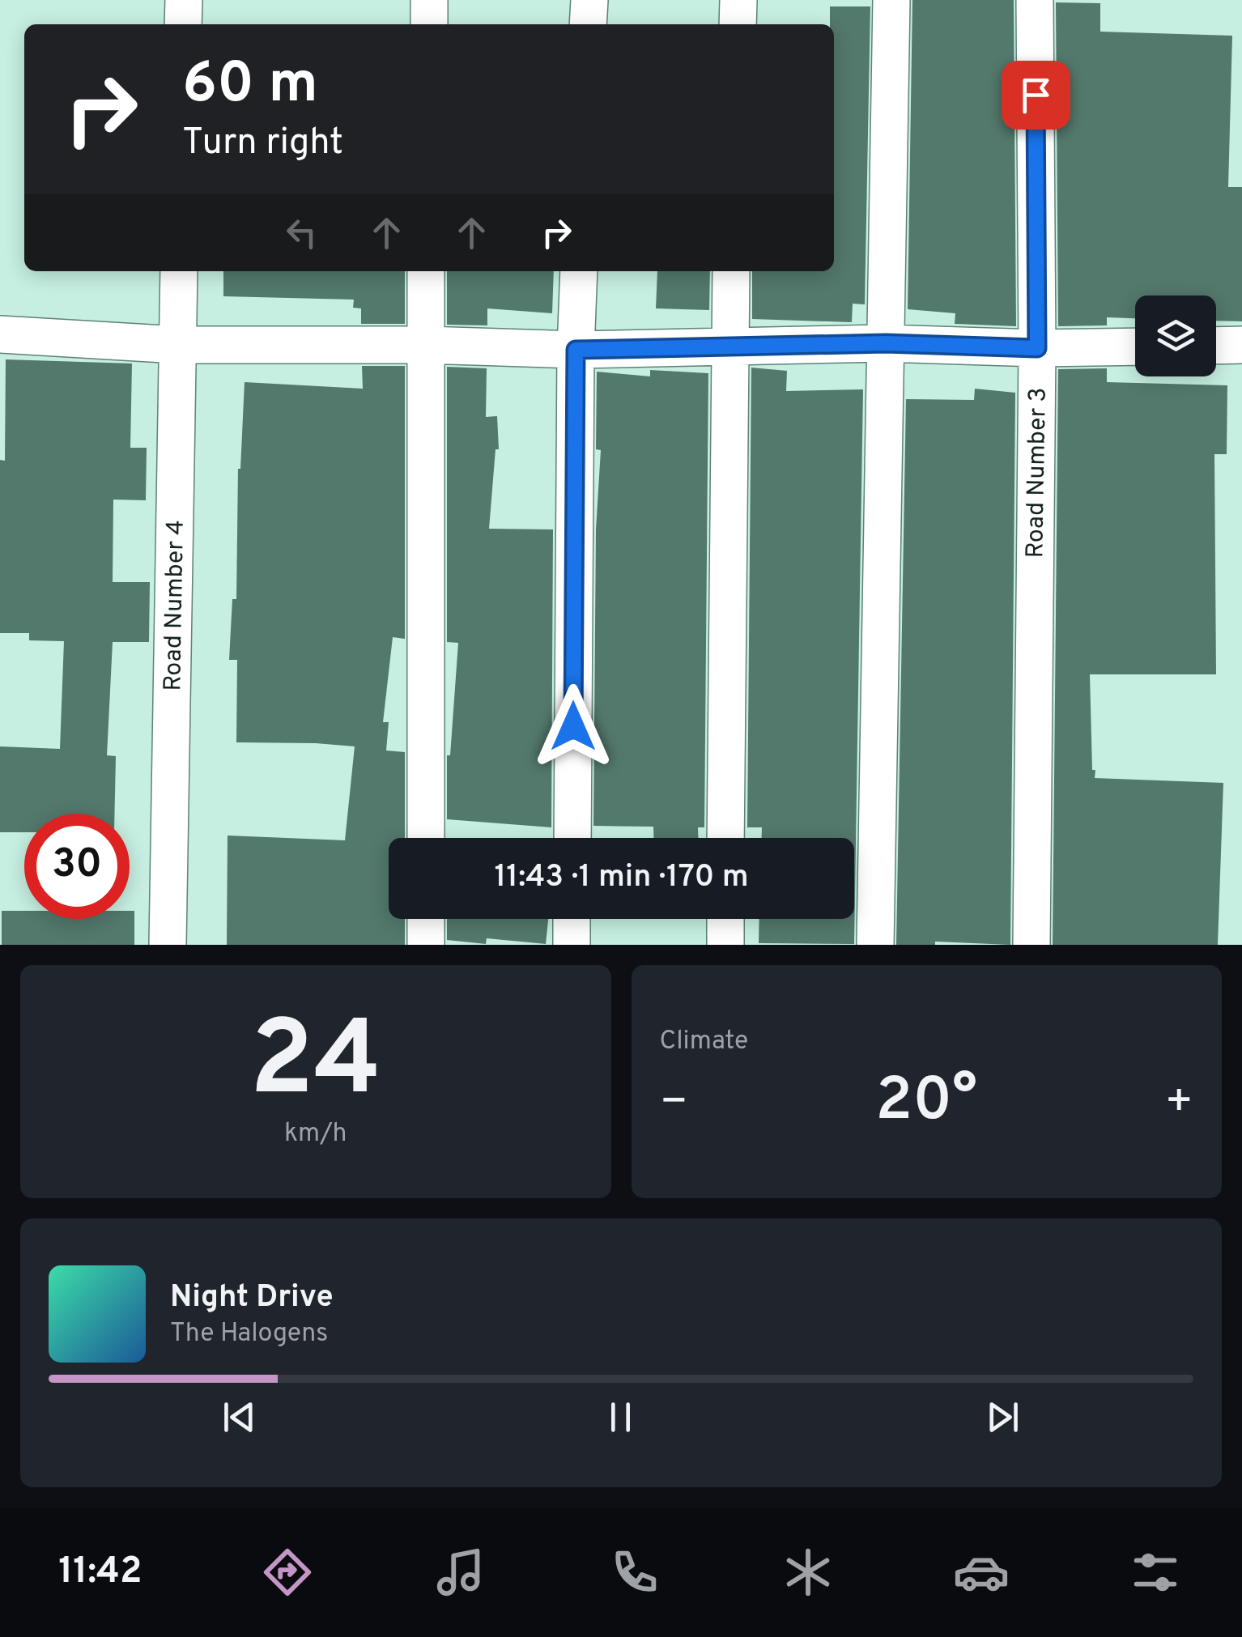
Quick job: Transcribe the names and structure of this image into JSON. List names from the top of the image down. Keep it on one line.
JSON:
{"streets":{"street":["Road Number 3","Road Number 4"]},"page":{"turn":["60 m","Turn right"],"limit":"30","trip":"11:43 · 1 min · 170 m","tile":[["24","km/h"],"Climate"],"heat":["−","20°","+"],"song":["Night Drive","The Halogens"],"tabs":"11:42"}}
